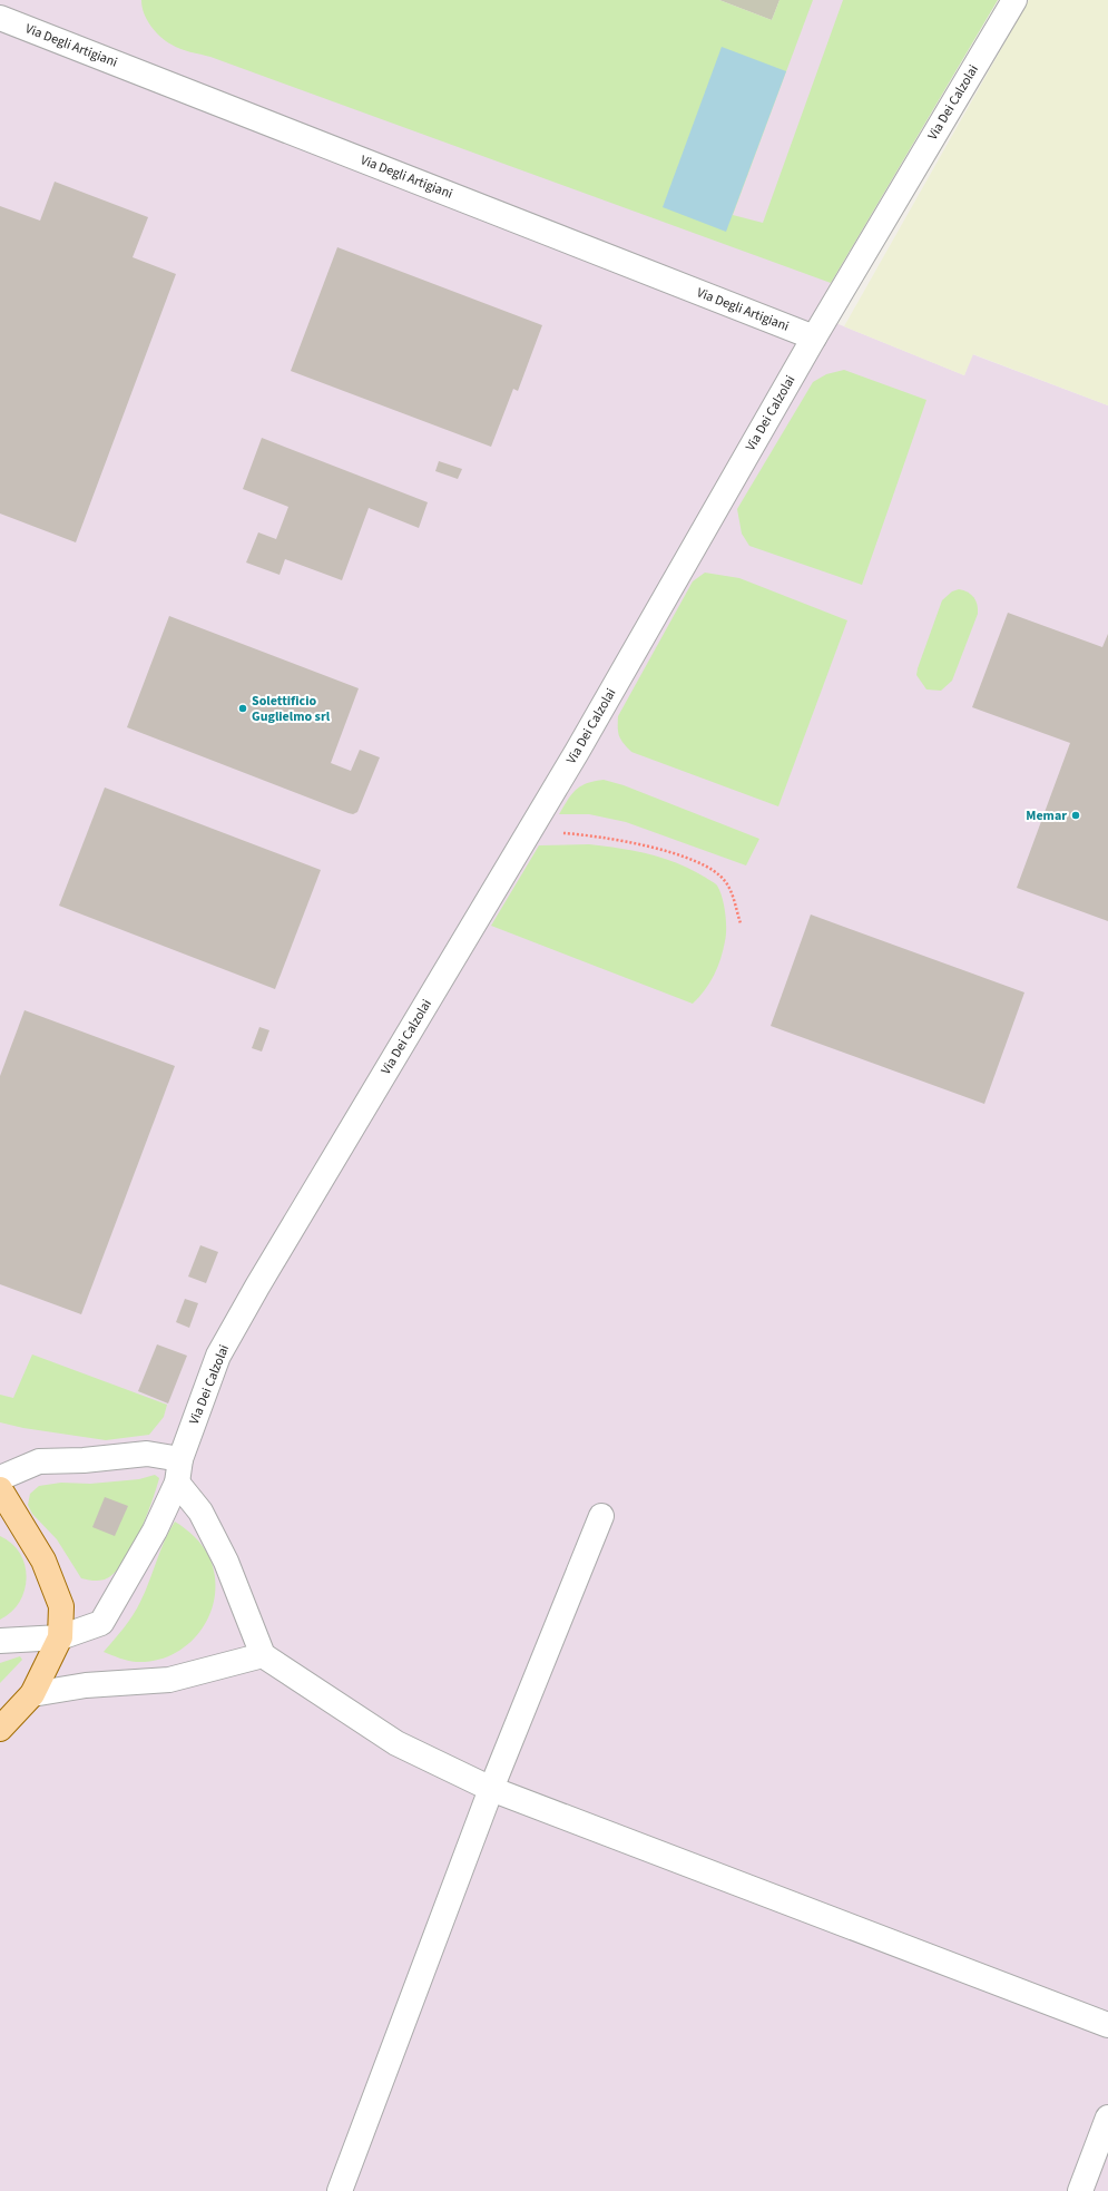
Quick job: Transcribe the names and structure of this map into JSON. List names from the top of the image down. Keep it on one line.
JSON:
{"streets":{"street":["Via Degli Artigiani","Via Dei Calzolai"]},"crossings":[["Via Degli Artigiani","Via Dei Calzolai"]],"places":["Solettificio Guglielmo srl","Memar"]}
